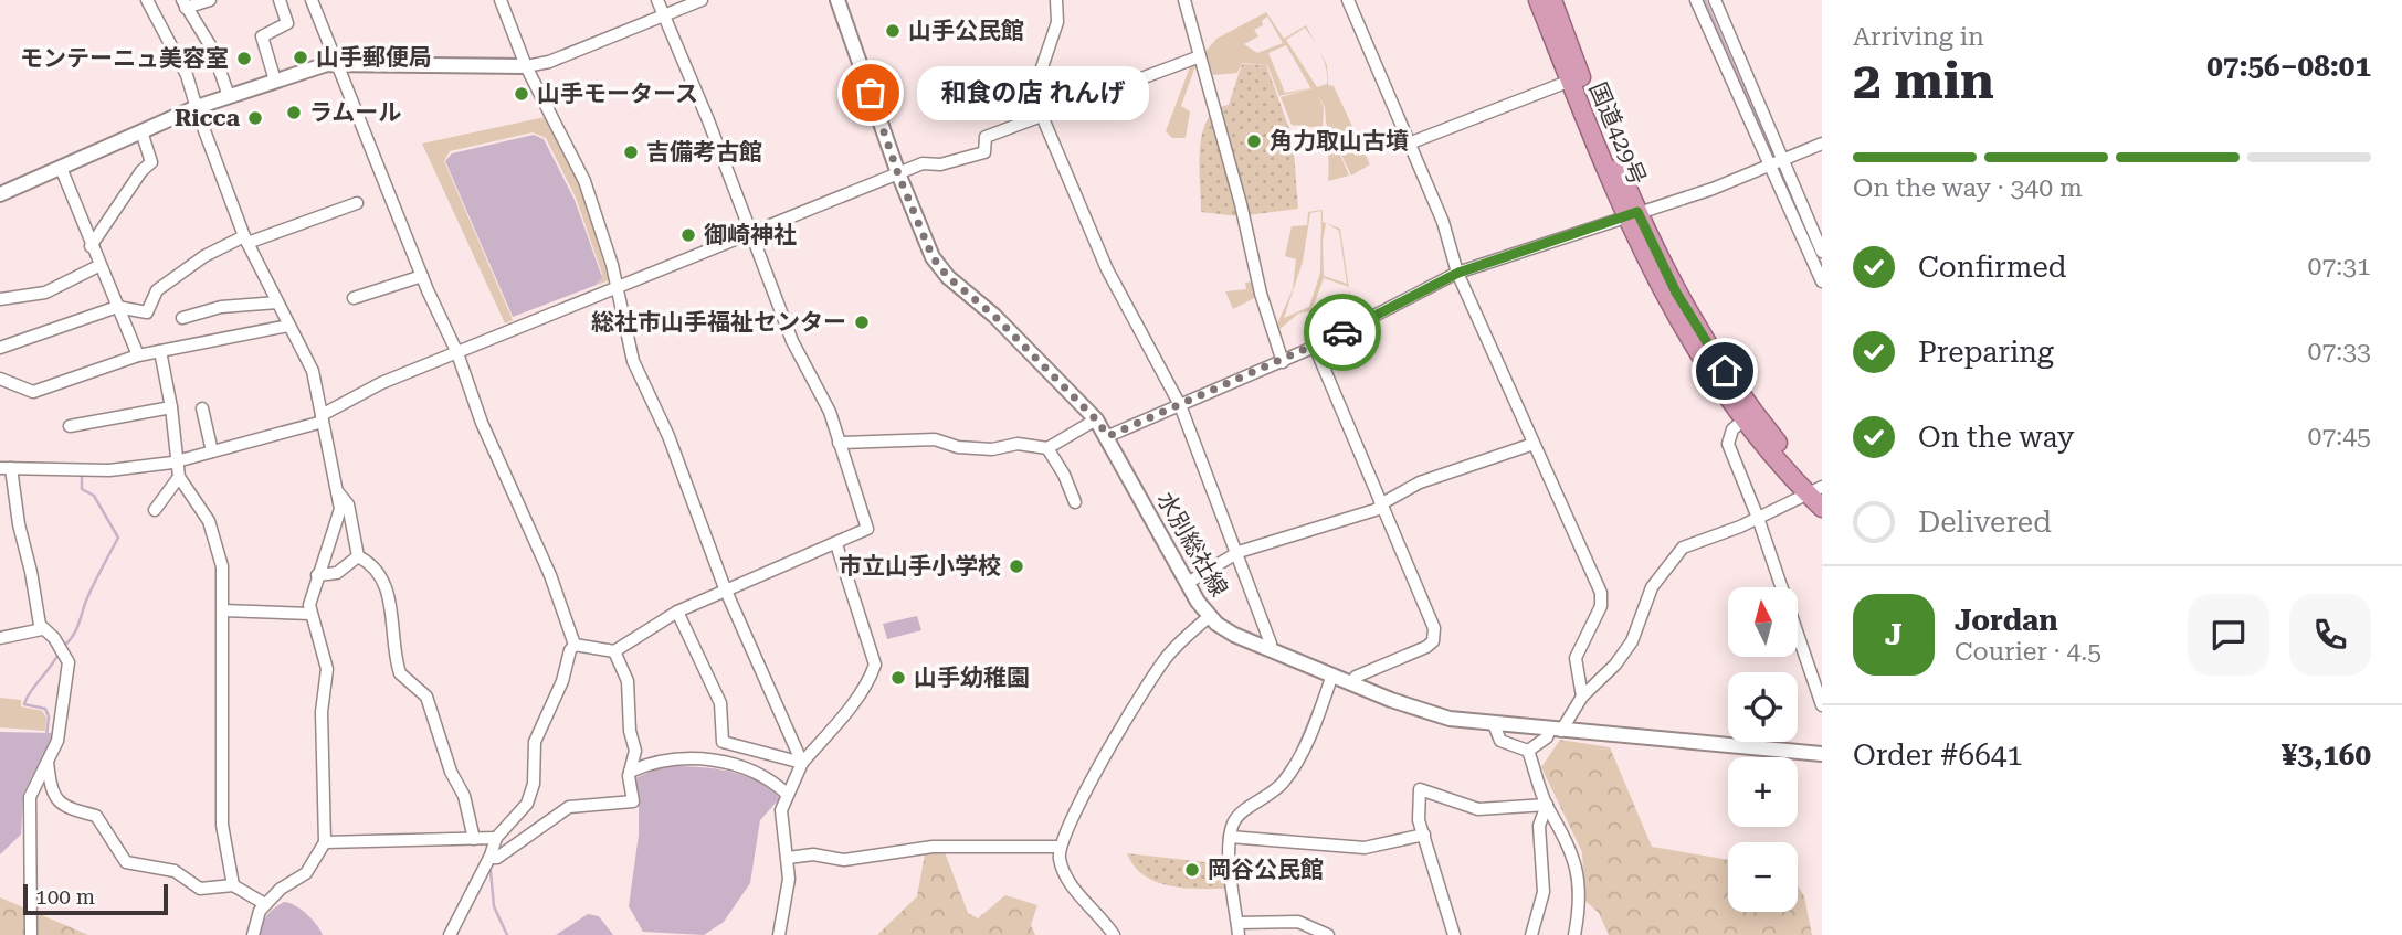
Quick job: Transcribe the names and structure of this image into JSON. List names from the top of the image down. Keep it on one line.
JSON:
{"streets":{"highway":["国道429号"],"main road":["水別総社線"]},"places":["山手公民館","山手郵便局","モンテーニュ美容室","和食の店 れんげ","山手モータース","ラムール","Ricca","角力取山古墳","吉備考古館","御崎神社","総社市山手福祉センター","市立山手小学校","山手幼稚園","岡谷公民館"],"scale_bar":"100 m","north":"top","page":{"heading":["2 min","Arriving in","07:56–08:01"],"panel":["Jordan","Courier · 4.5","Order #6641","¥3,160"],"bubble":"和食の店 れんげ","bar":"On the way · 340 m","list":[["Confirmed","07:31"],["Preparing","07:33"],["On the way","07:45"],"Delivered"],"map_buttons":["+","−"],"round":"J","scale":"100 m"}}
